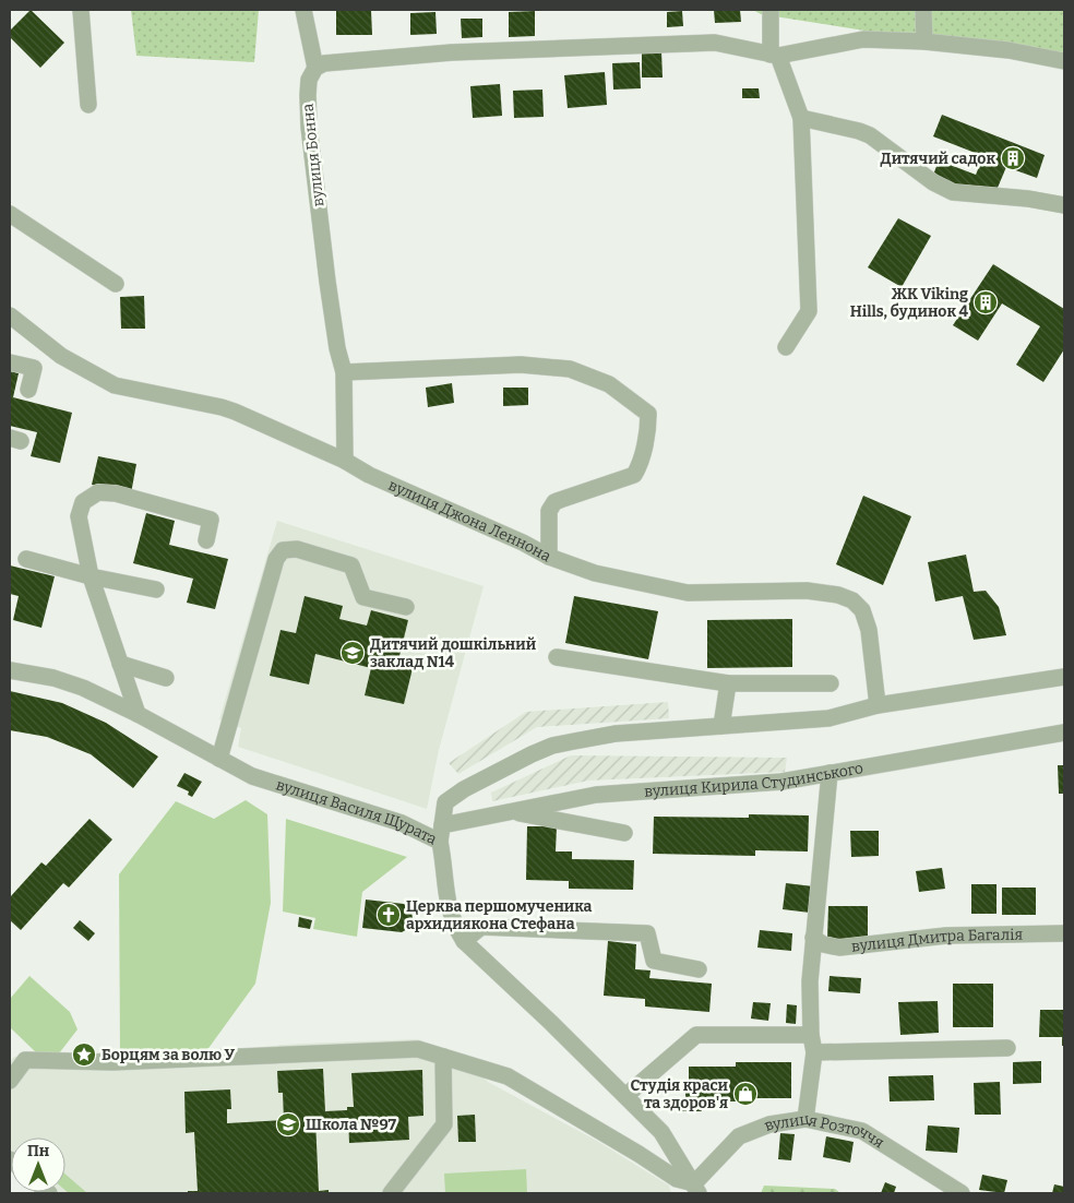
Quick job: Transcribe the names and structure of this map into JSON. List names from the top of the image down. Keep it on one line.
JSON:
{"streets":{"street":["вулиця Бонна","вулиця Джона Леннона","вулиця Кирила Студинського","вулиця Василя Щурата","вулиця Дмитра Багалія","вулиця Розточчя"]},"crossings":[["вулиця Бонна","вулиця Джона Леннона"],["вулиця Кирила Студинського","вулиця Василя Щурата"],["вулиця Василя Щурата","вулиця Розточчя"]],"places":{"building":["Дитячий садок","ЖК Viking Hills, будинок 4"],"school or university":["Дитячий дошкільний заклад N14","Школа №97"],"church":["Церква першомученика архидиякона Стефана"],"place":["Борцям за волю У"],"shop":["Студія краси та здоров'я"]},"north":"top"}
